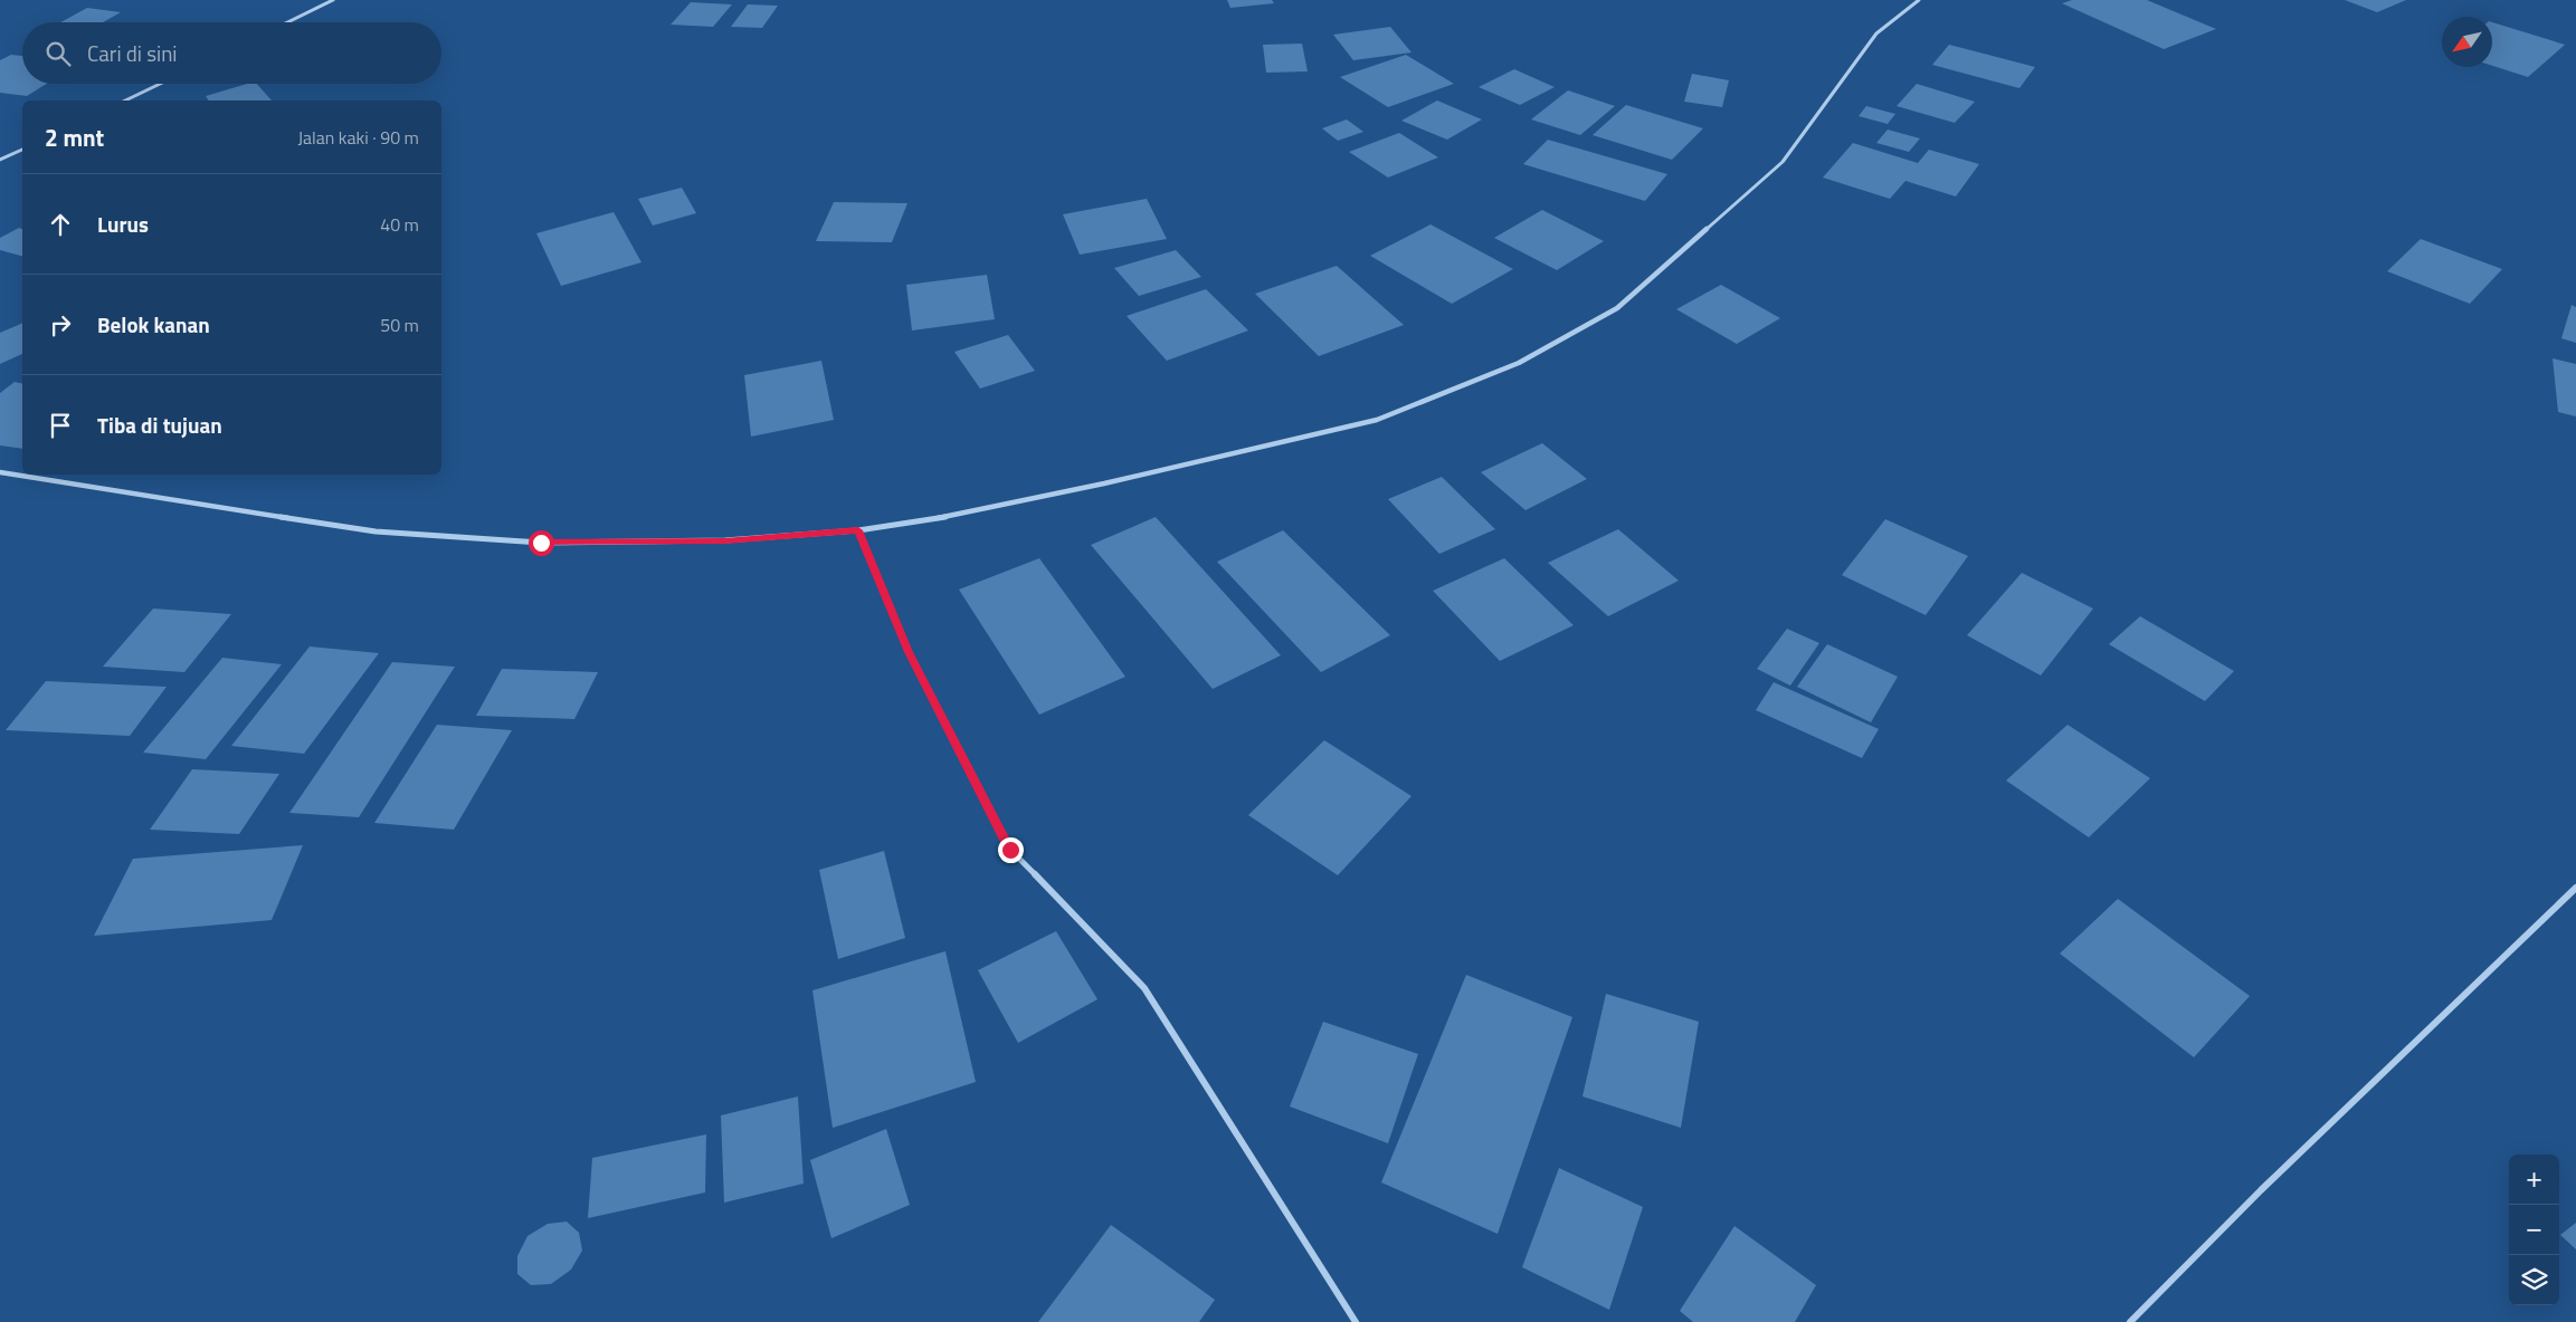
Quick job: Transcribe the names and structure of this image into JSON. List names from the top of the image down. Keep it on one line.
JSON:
{"north":"bottom left","page":{"search":"Cari di sini","heading":["2 mnt","Jalan kaki · 90 m"],"list":[["Lurus","40 m"],["Belok kanan","50 m"],"Tiba di tujuan"],"map_buttons":["+","−"]}}
